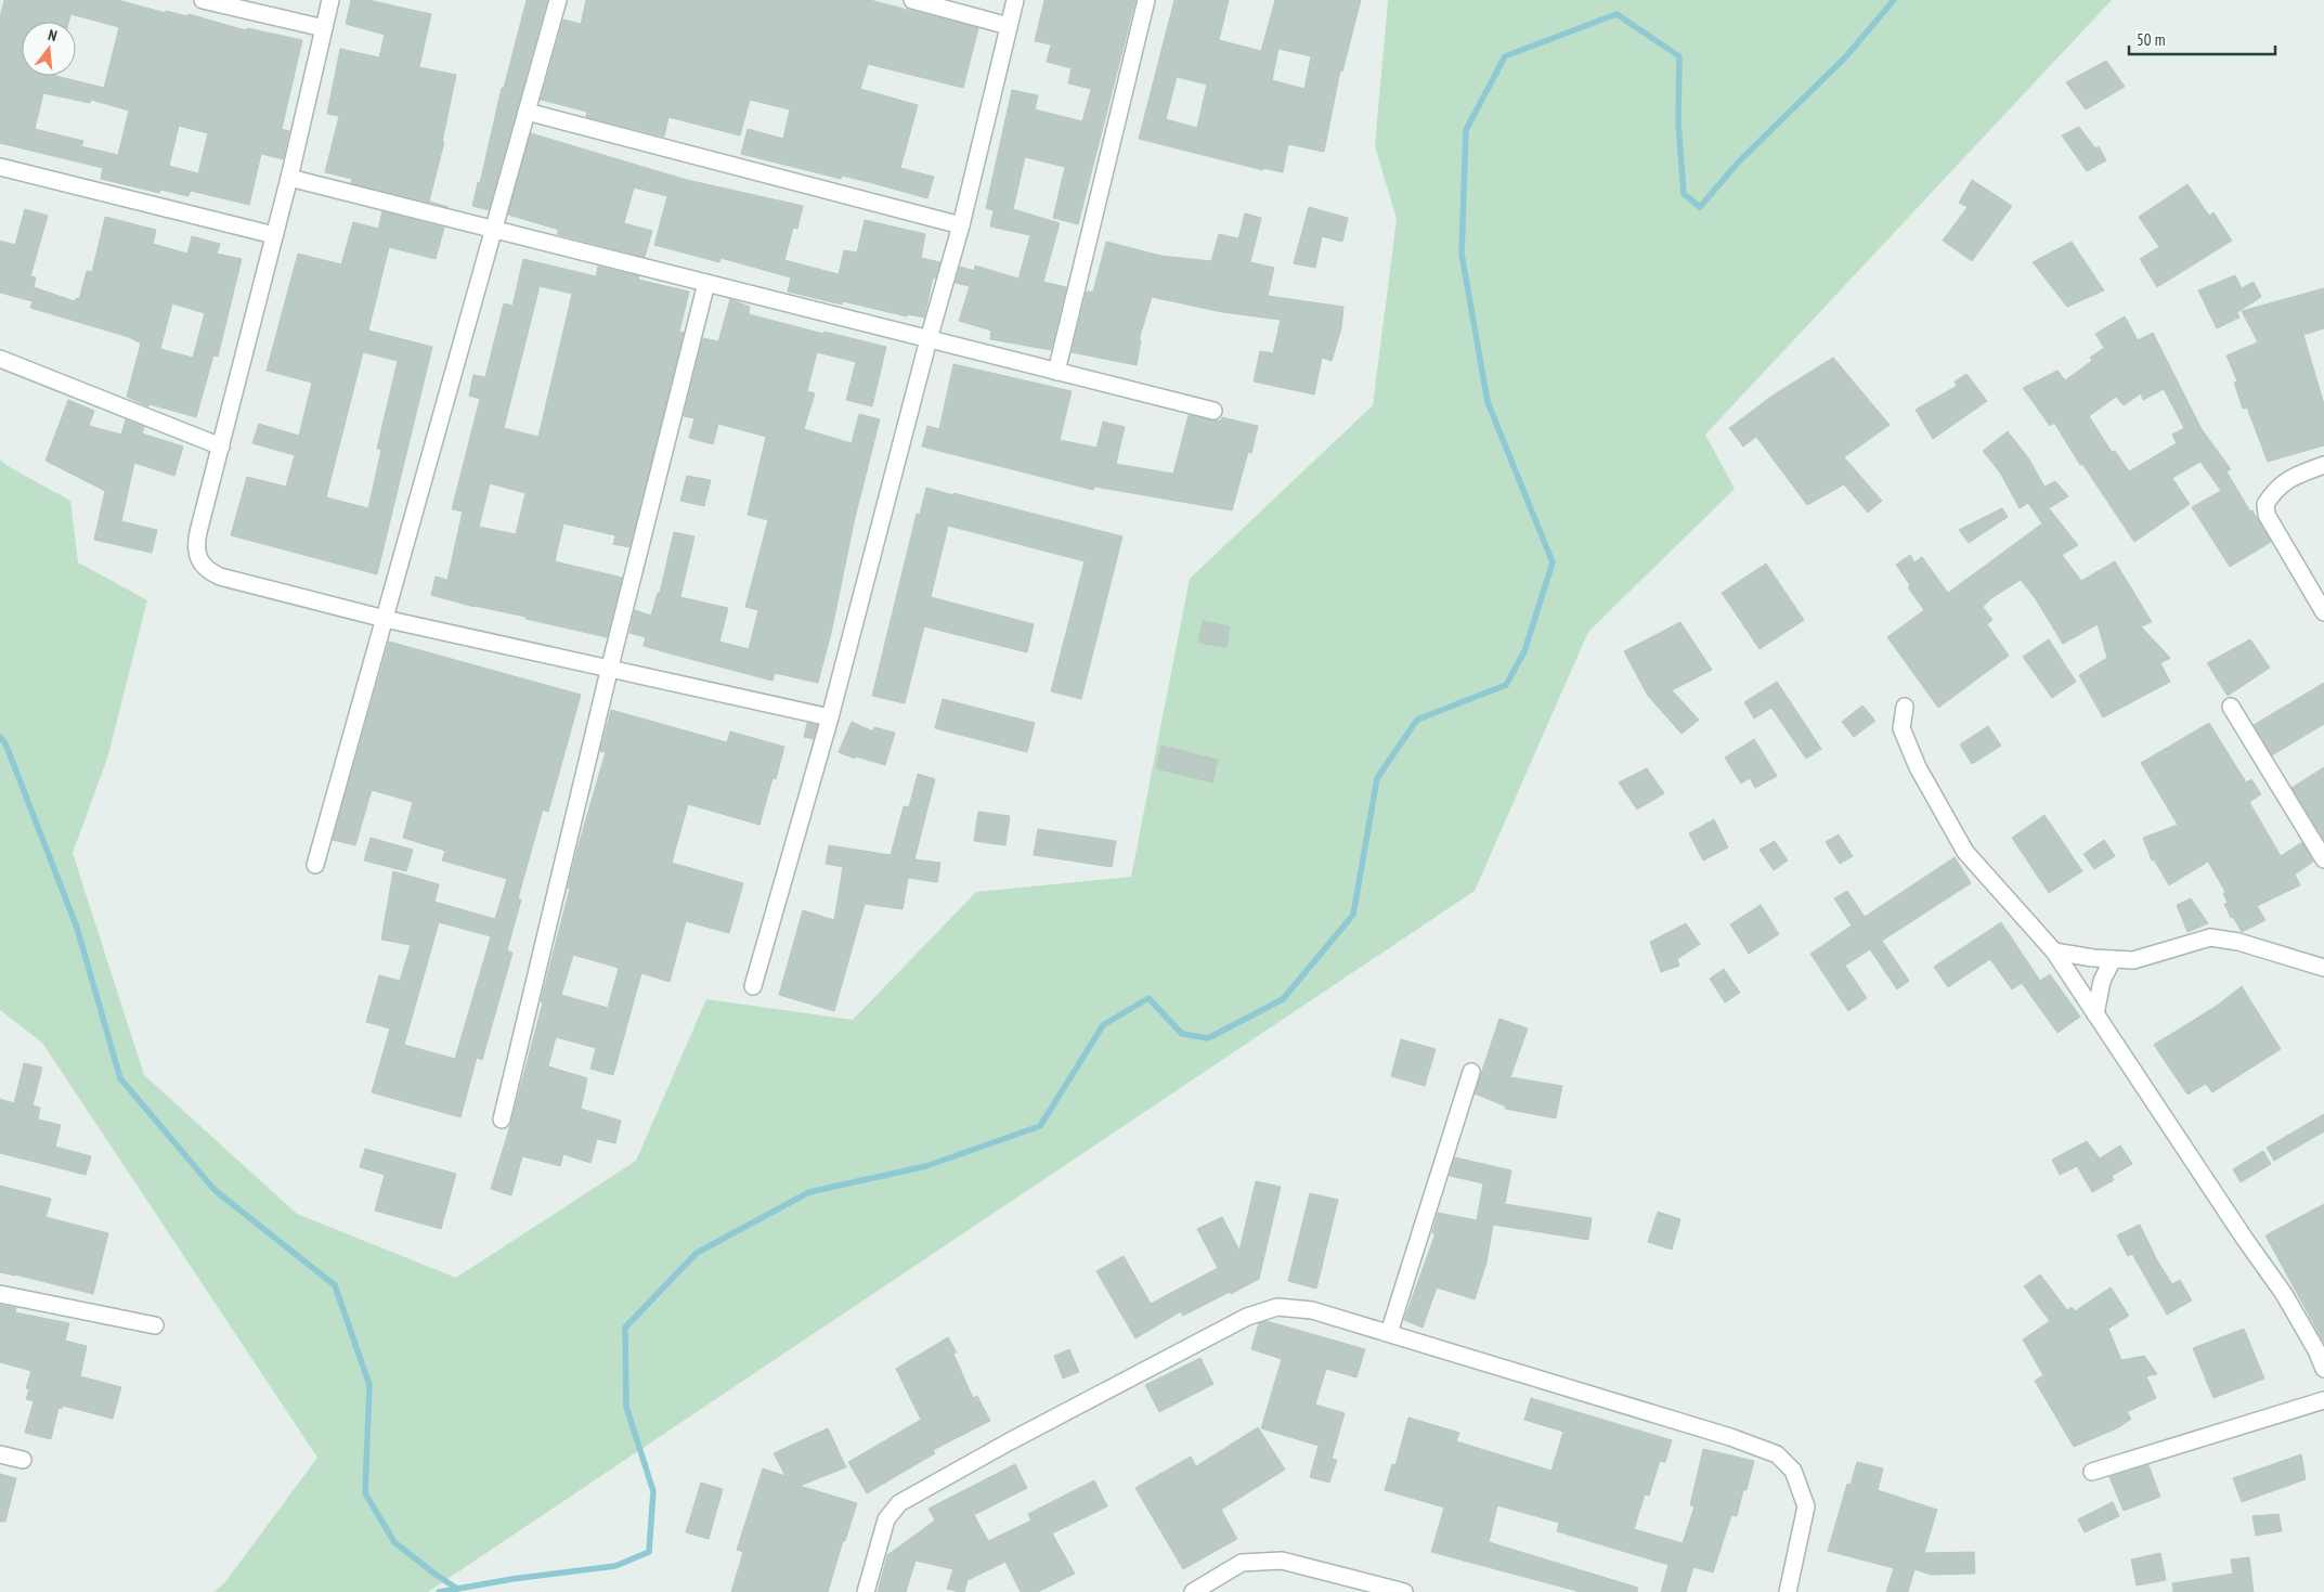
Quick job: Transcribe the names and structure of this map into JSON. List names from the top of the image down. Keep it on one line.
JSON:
{"scale_bar":"50 m","north":"top"}
